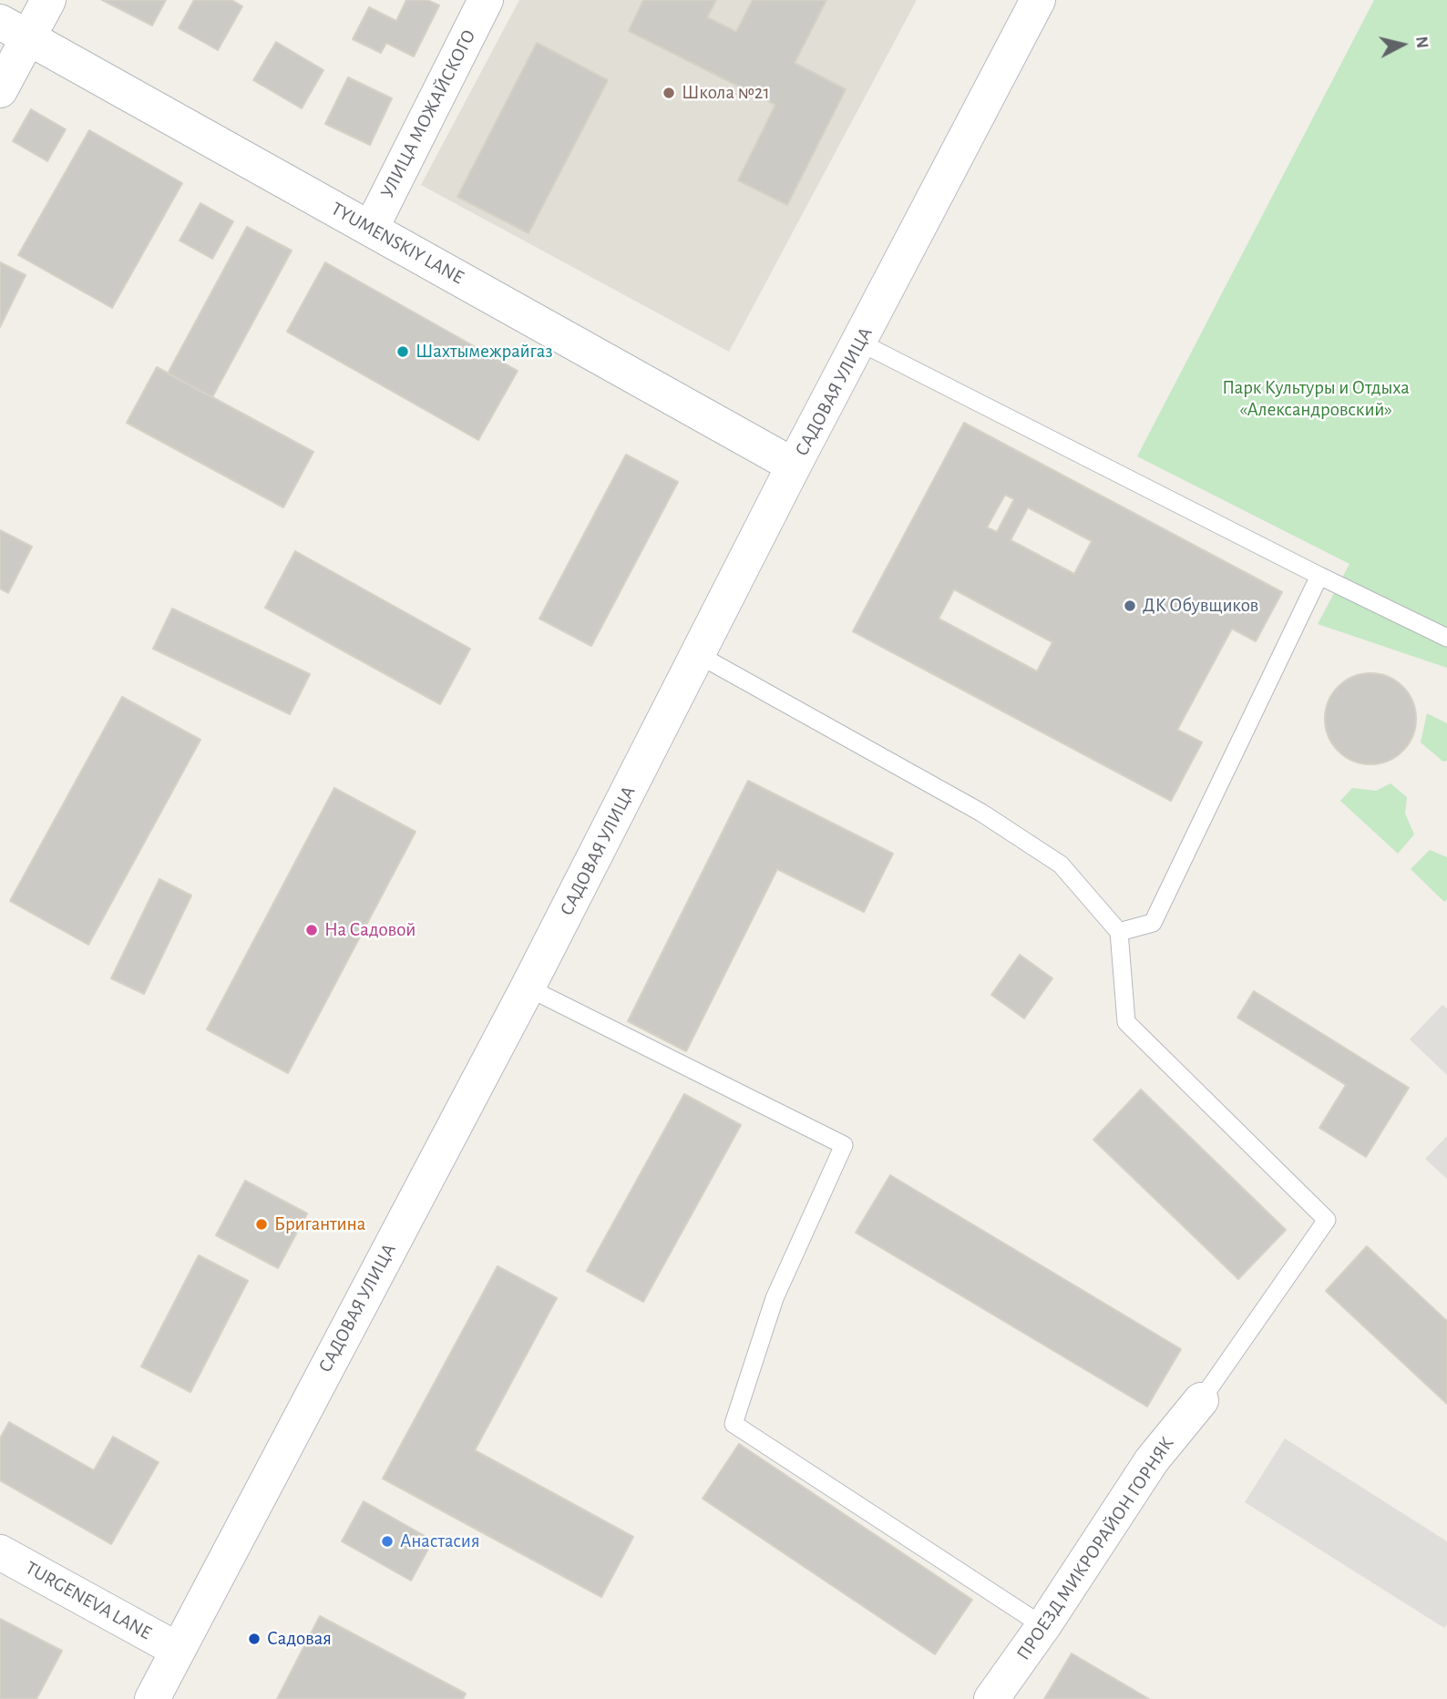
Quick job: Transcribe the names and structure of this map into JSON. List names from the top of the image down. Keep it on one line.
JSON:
{"streets":{"street":["УЛИЦА МОЖАЙСКОГО","TYUMENSKIY LANE","САДОВАЯ УЛИЦА","ПРОЕЗД МИКРОРАЙОН ГОРНЯК","TURGENEVA LANE"]},"crossings":[["УЛИЦА МОЖАЙСКОГО","TYUMENSKIY LANE"],["TYUMENSKIY LANE","САДОВАЯ УЛИЦА"],["САДОВАЯ УЛИЦА","TURGENEVA LANE"]],"parks":["Парк Культуры и Отдыха «Александровский»"],"places":["Школа №21","Шахтымежрайгаз","ДК Обувщиков","На Садовой","Бригантина","Анастасия","Садовая"],"north":"right"}
